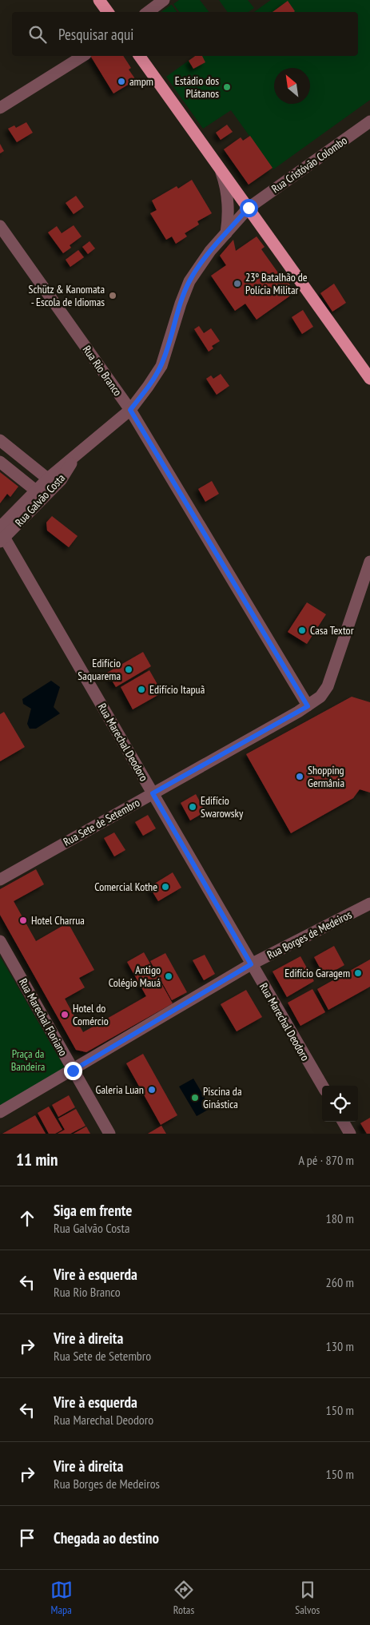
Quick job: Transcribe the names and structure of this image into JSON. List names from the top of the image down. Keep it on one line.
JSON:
{"streets":{"street":["Rua Cristóvão Colombo","Rua Rio Branco","Rua Galvão Costa","Rua Marechal Deodoro","Rua Sete de Setembro","Rua Borges de Medeiros","Rua Marechal Floriano"]},"crossings":[["Rua Cristóvão Colombo","Rua Galvão Costa"],["Rua Rio Branco","Rua Galvão Costa"],["Rua Rio Branco","Rua Sete de Setembro"],["Rua Galvão Costa","Rua Marechal Deodoro"],["Rua Marechal Deodoro","Rua Sete de Setembro"],["Rua Marechal Deodoro","Rua Borges de Medeiros"],["Rua Borges de Medeiros","Rua Marechal Floriano"]],"parks":["Praça da Bandeira"],"places":["ampm","Estádio dos Plátanos","23º Batalhão de Polícia Militar","Schütz & Kanomata - Escola de Idiomas","Casa Textor","Edifício Saquarema","Edifício Itapuã","Shopping Germânia","Edifício Swarowsky","Comercial Kothe","Hotel Charrua","Edifício Garagem","Antigo Colégio Mauá","Hotel do Comércio","Galeria Luan","Piscina da Ginástica"],"north":"top left","page":{"search":"Pesquisar aqui","heading":["11 min","A pé · 870 m"],"list":[["Siga em frente","Rua Galvão Costa","180 m"],["Vire à esquerda","Rua Rio Branco","260 m"],["Vire à direita","Rua Sete de Setembro","130 m"],["Vire à esquerda","Rua Marechal Deodoro","150 m"],["Vire à direita","Rua Borges de Medeiros","150 m"],"Chegada ao destino"],"nav":["Mapa","Rotas","Salvos"]}}
